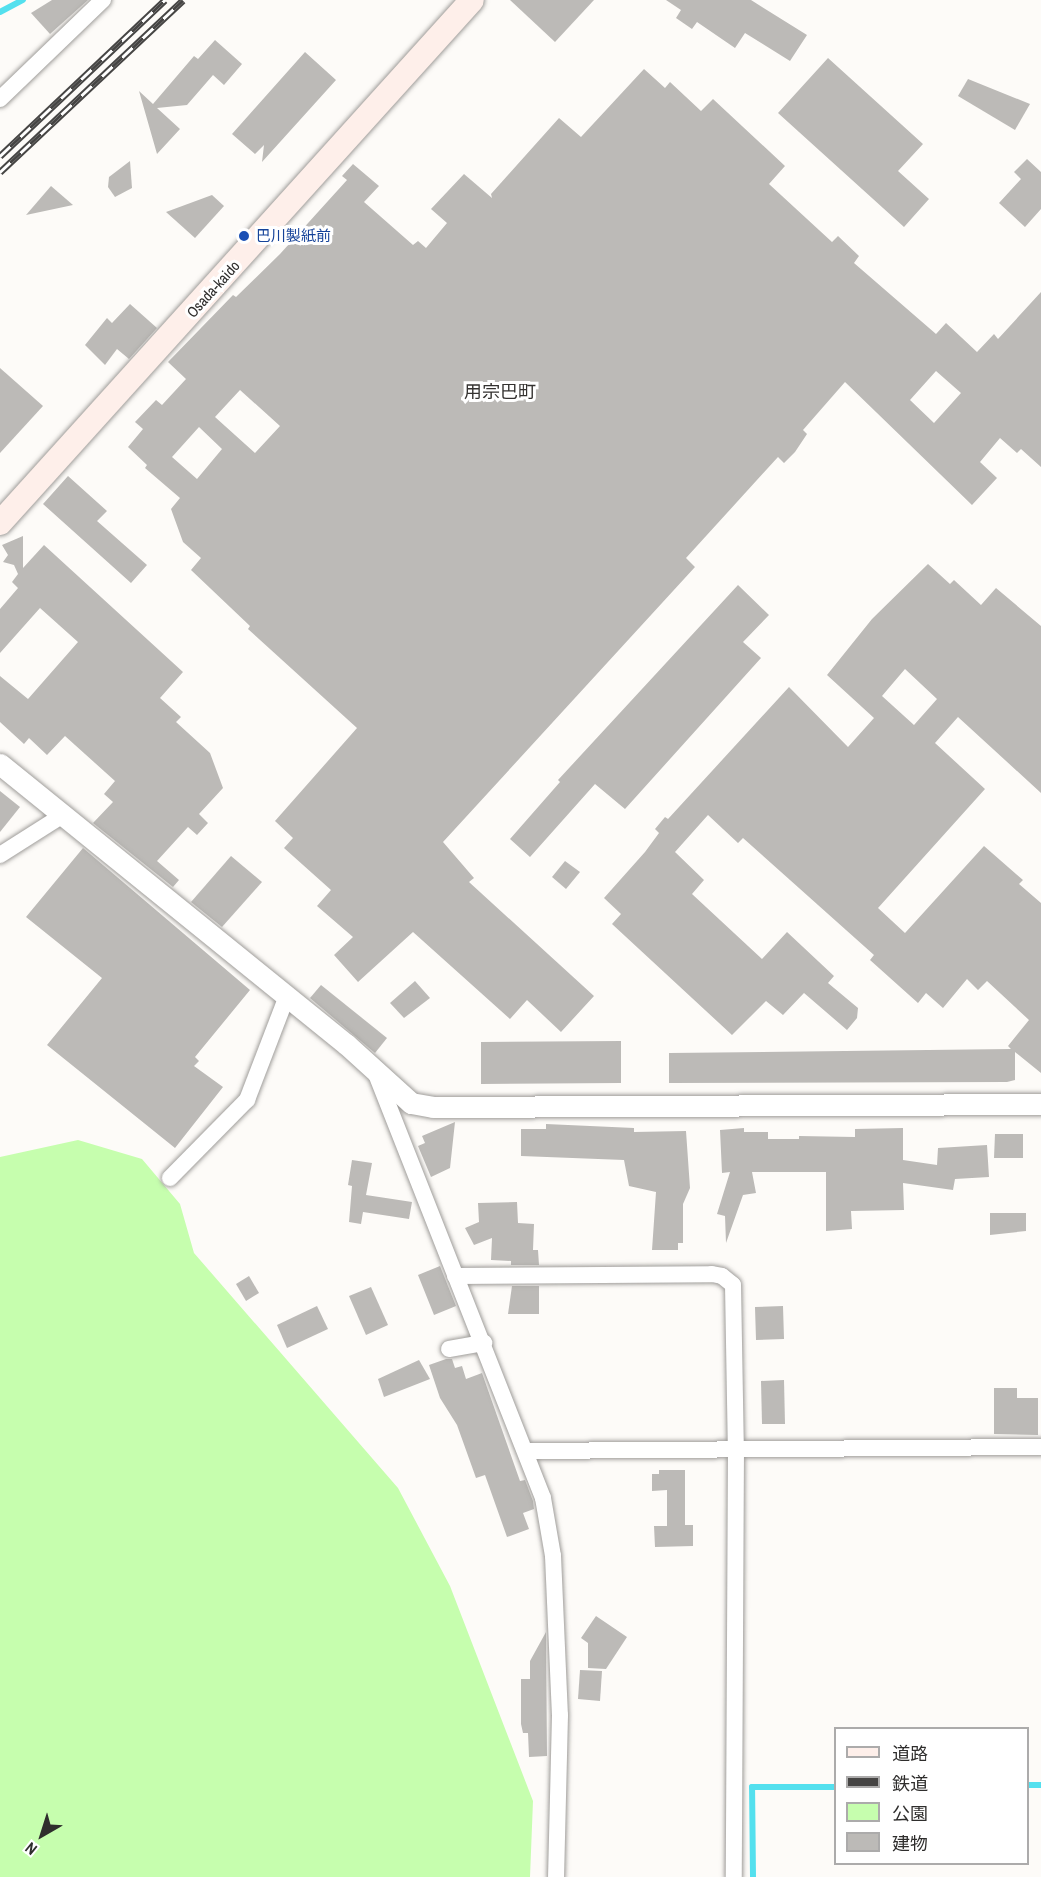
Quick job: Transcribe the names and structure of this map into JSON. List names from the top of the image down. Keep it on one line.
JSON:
{"streets":{"main road":["Osada-kaido"]},"districts":["用宗巴町"],"places":["巴川製紙前"],"legend":["道路","鉄道","公園","建物"],"north":"bottom left"}
